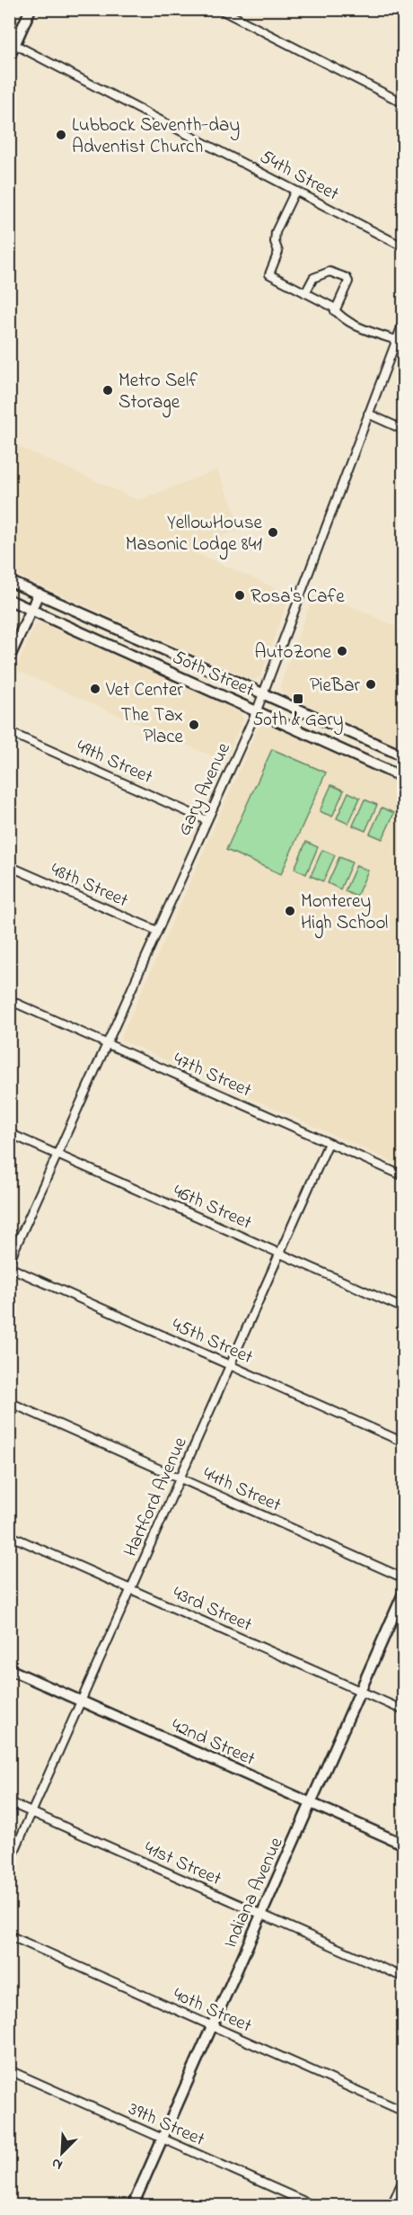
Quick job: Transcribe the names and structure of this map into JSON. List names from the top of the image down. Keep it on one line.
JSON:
{"streets":{"main road":["50th Street","42nd Street","Indiana Avenue"],"street":["54th Street","49th Street","Gary Avenue","48th Street","47th Street","46th Street","45th Street","44th Street","Hartford Avenue","43rd Street","41st Street","40th Street","39th Street"]},"crossings":[["50th Street","Gary Avenue"],["49th Street","Gary Avenue"],["Gary Avenue","48th Street"],["Gary Avenue","47th Street"],["Gary Avenue","46th Street"],["47th Street","Hartford Avenue"],["46th Street","Hartford Avenue"],["45th Street","Hartford Avenue"],["44th Street","Hartford Avenue"],["Hartford Avenue","43rd Street"],["Hartford Avenue","42nd Street"],["Hartford Avenue","41st Street"],["43rd Street","Indiana Avenue"],["42nd Street","Indiana Avenue"],["41st Street","Indiana Avenue"],["Indiana Avenue","40th Street"],["Indiana Avenue","39th Street"]],"places":{"other":["Lubbock Seventh-day Adventist Church","Metro Self Storage","YellowHouse Masonic Lodge 841","Rosa's Cafe","AutoZone","PieBar","Vet Center","The Tax Place","Monterey High School"],"transit":["50th & Gary"]},"north":"bottom left"}
